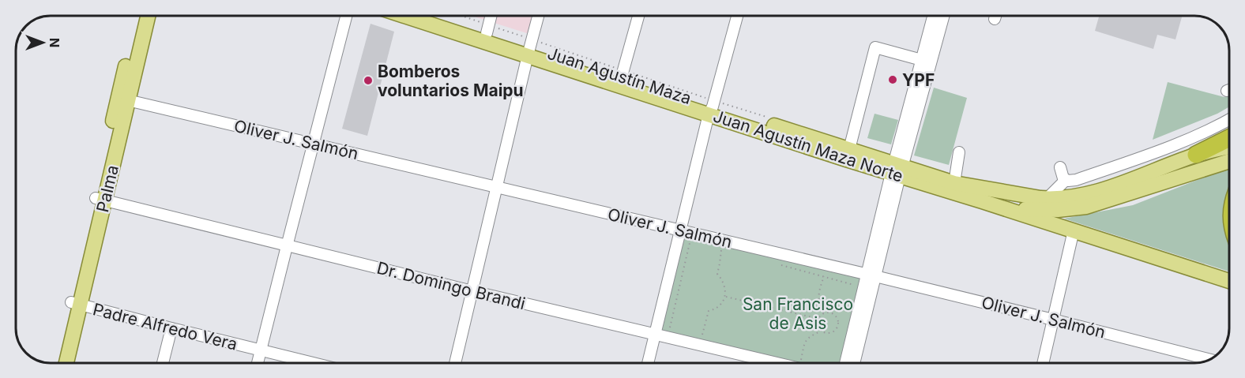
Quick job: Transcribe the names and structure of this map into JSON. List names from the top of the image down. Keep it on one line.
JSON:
{"streets":{"main road":["Juan Agustín Maza","Juan Agustín Maza Norte","Palma"],"street":["Oliver J. Salmón","Dr. Domingo Brandi","Padre Alfredo Vera"]},"crossings":[["Juan Agustín Maza","Juan Agustín Maza Norte"],["Oliver J. Salmón","Palma"],["Palma","Dr. Domingo Brandi"],["Palma","Padre Alfredo Vera"]],"parks":["San Francisco de Asis"],"places":["YPF","Bomberos voluntarios Maipu"],"north":"right"}
